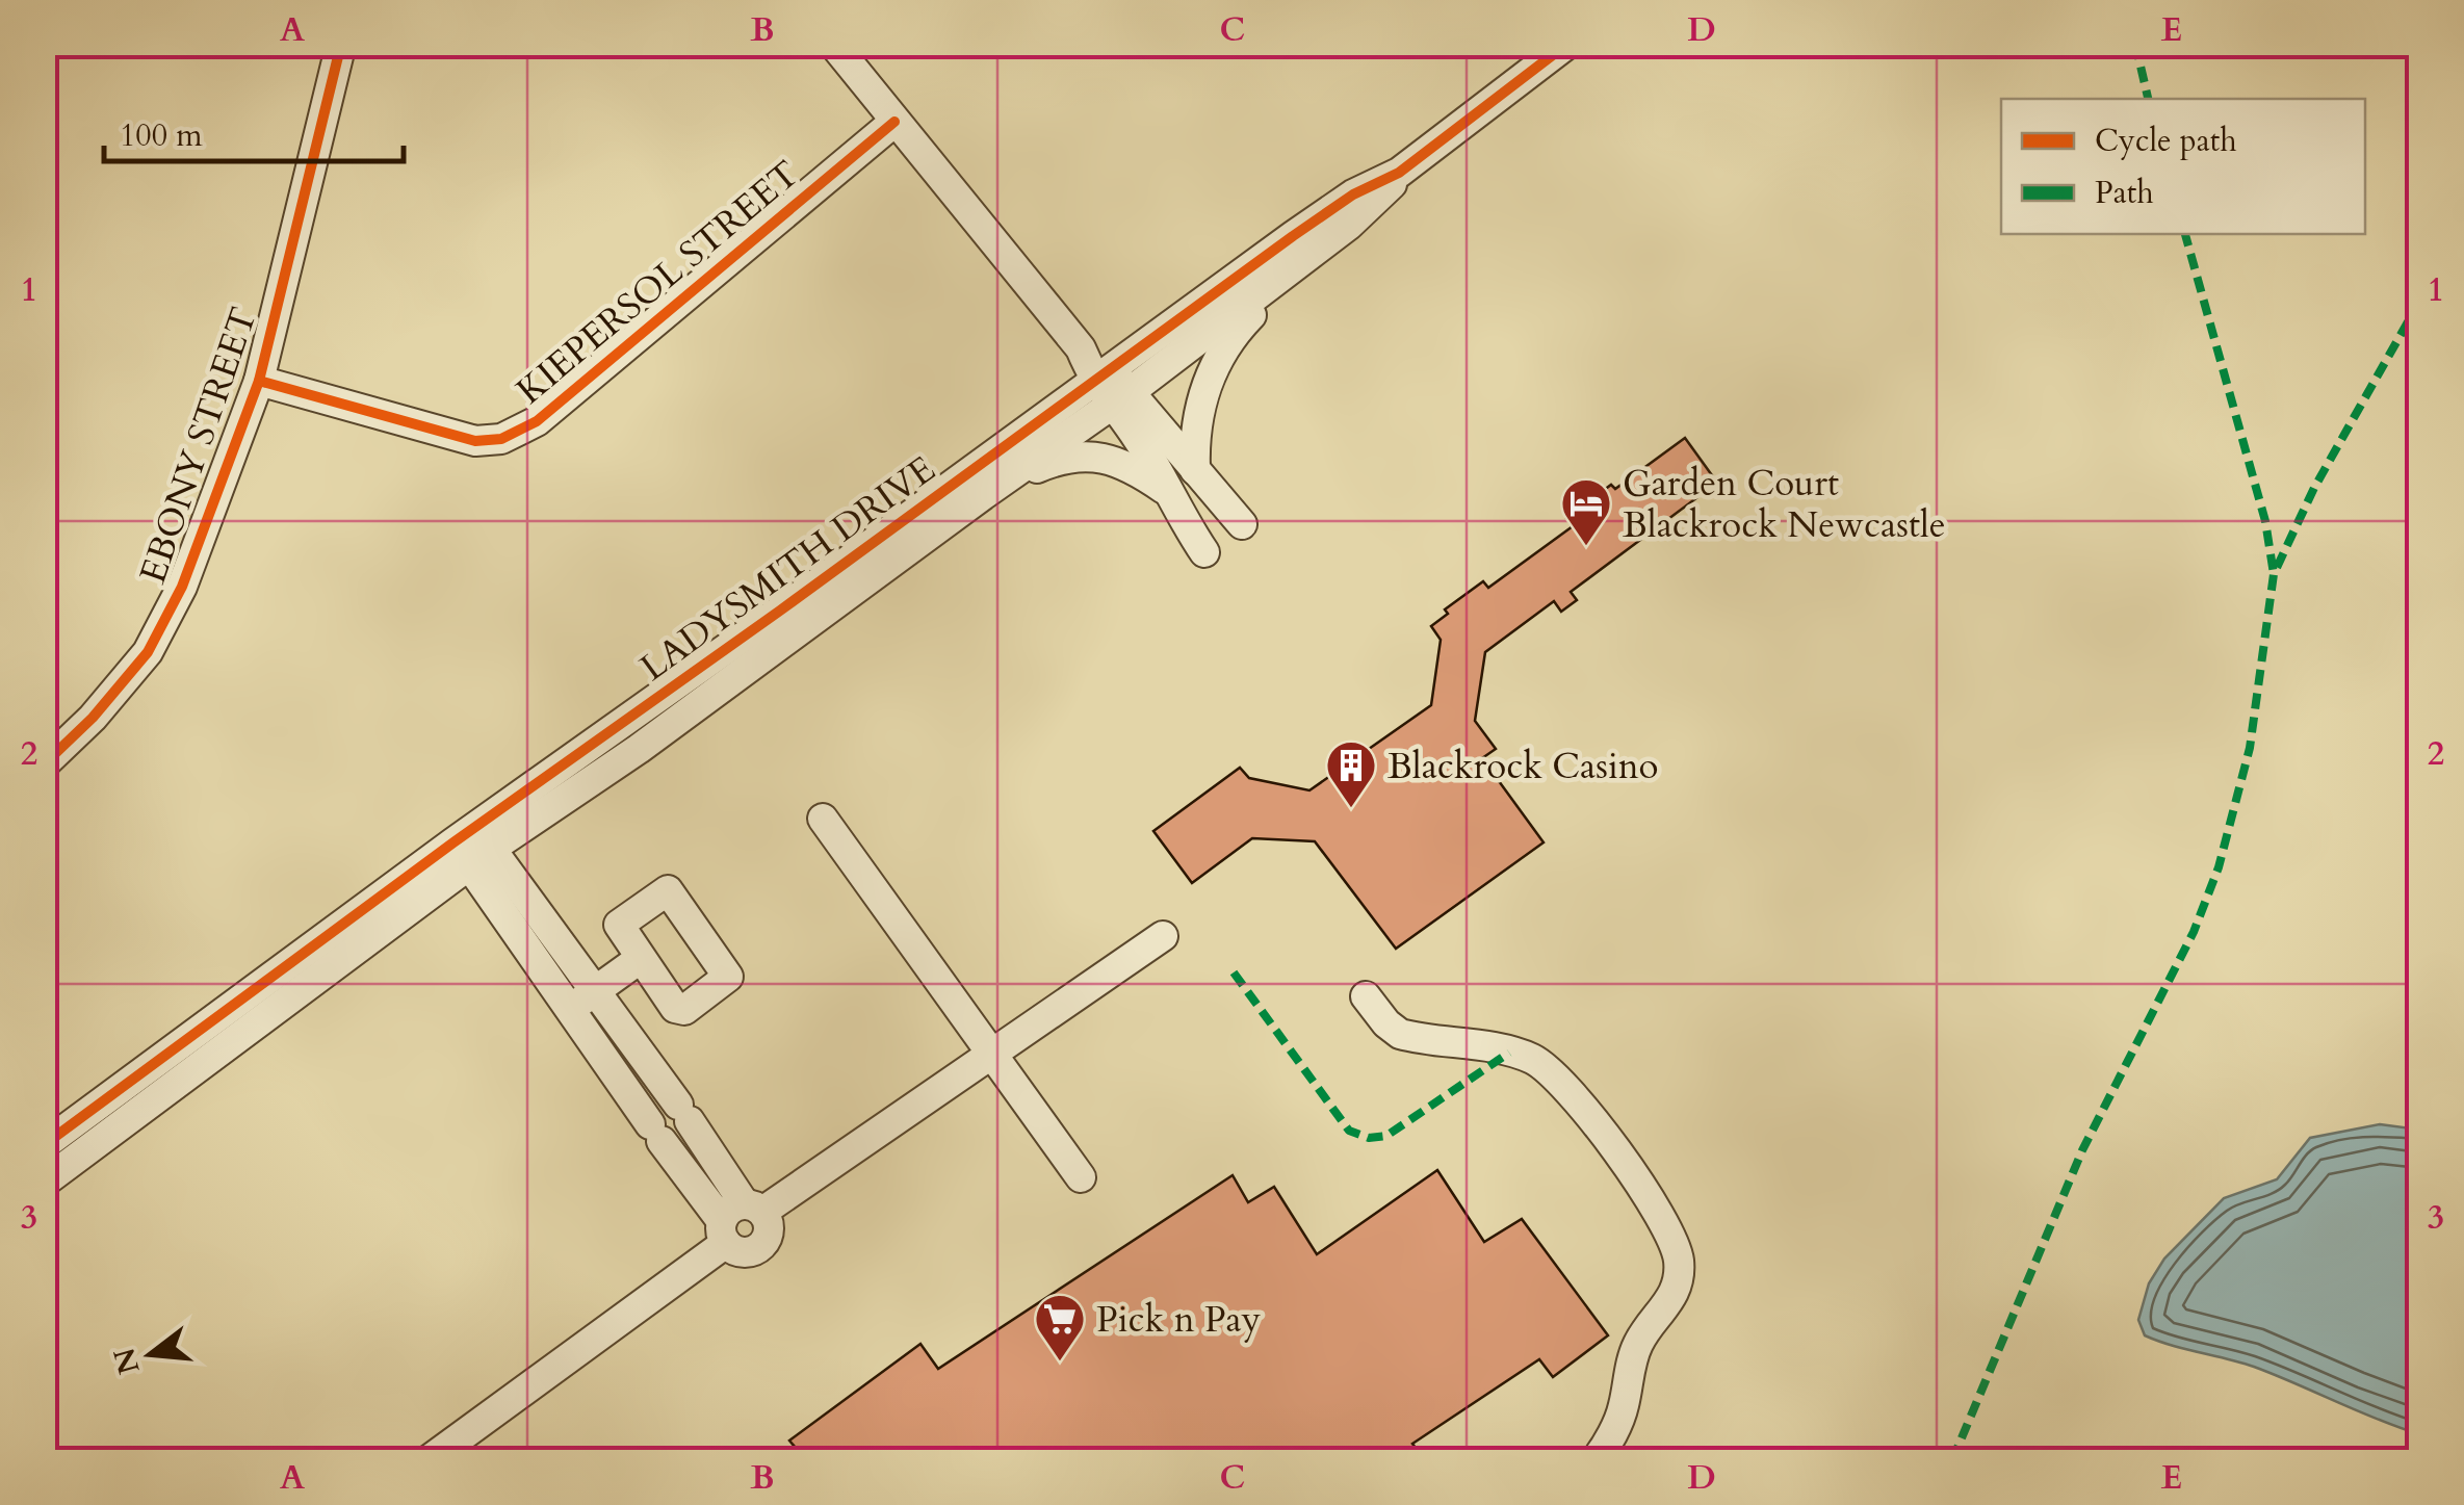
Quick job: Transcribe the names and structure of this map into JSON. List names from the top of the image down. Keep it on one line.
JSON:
{"streets":{"street":["KIEPERSOL STREET","EBONY STREET","LADYSMITH DRIVE"]},"crossings":[["KIEPERSOL STREET","EBONY STREET"]],"places":{"hotel":["Garden Court Blackrock Newcastle"],"building":["Blackrock Casino"],"supermarket":["Pick n Pay"]},"legend":["Cycle path","Path"],"scale_bar":"100 m","north":"left","grid":{"columns":["A","B","C","D","E"],"rows":["1","2","3"]}}
